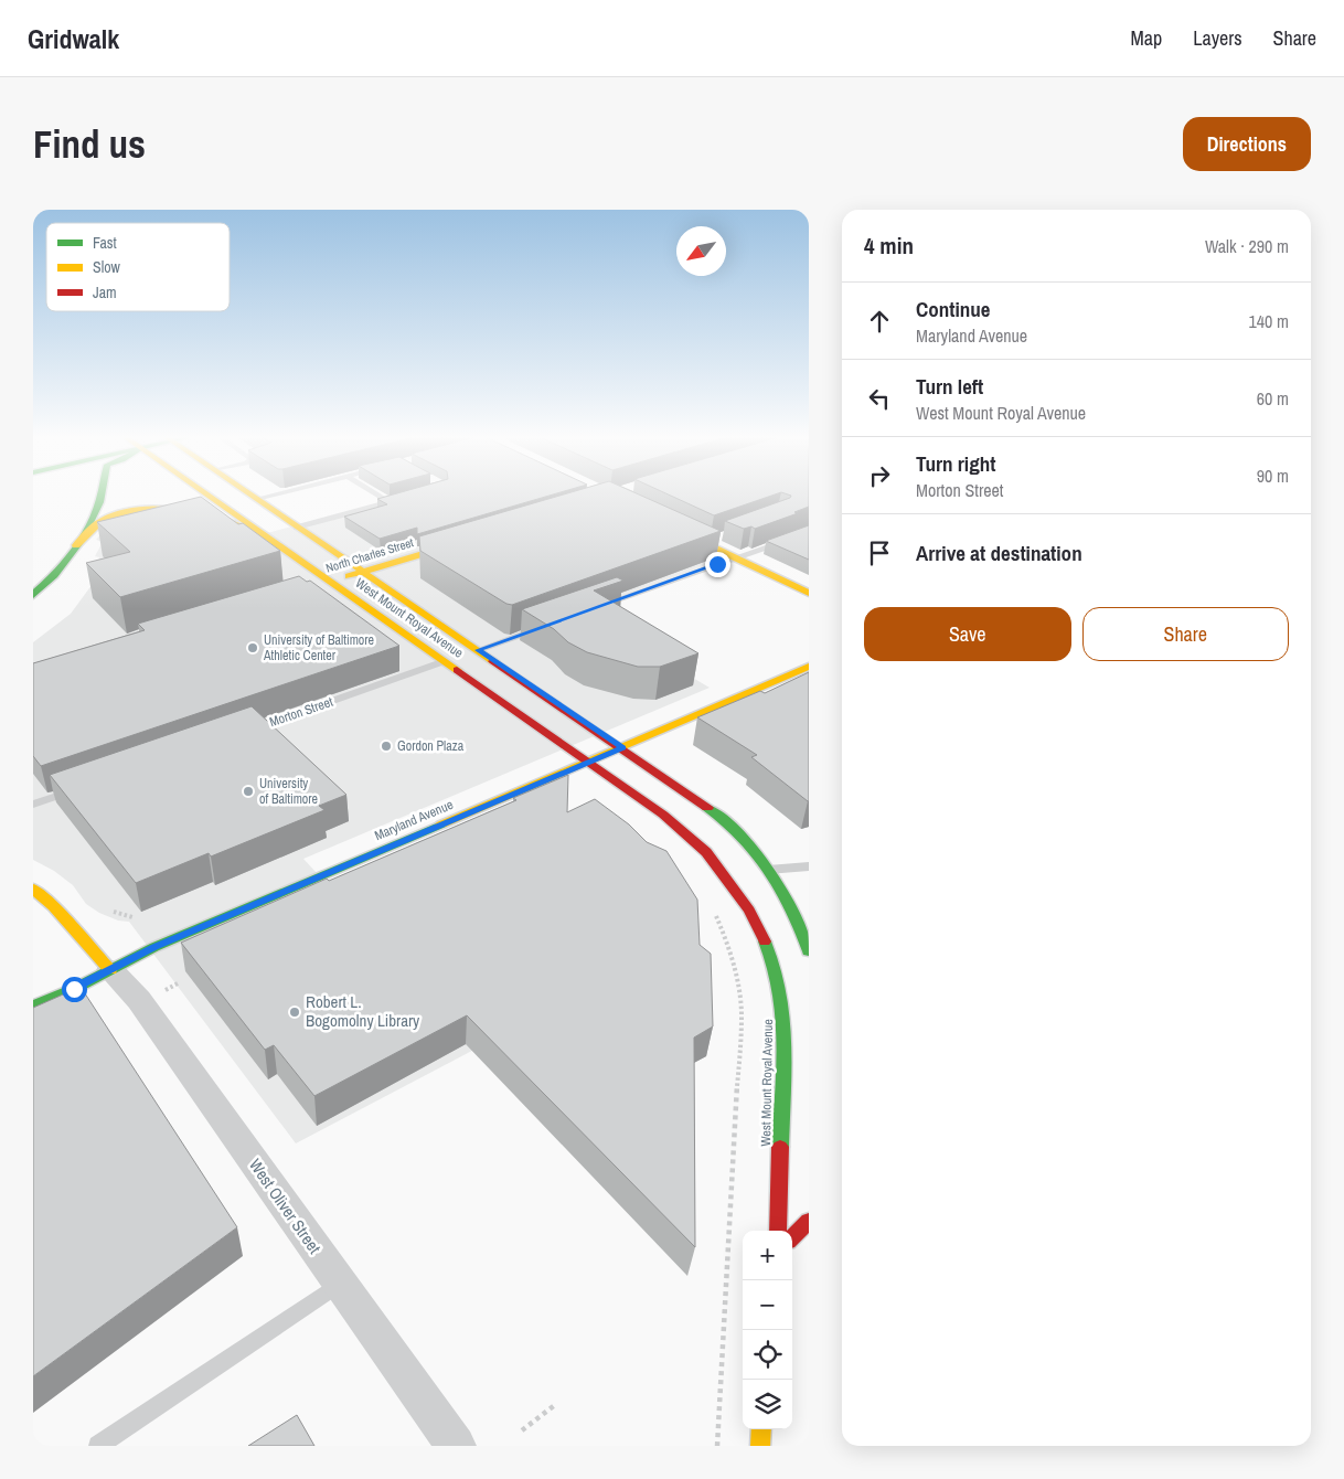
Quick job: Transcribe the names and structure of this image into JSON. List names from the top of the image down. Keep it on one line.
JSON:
{"streets":{"main road":["North Charles Street","West Mount Royal Avenue","Maryland Avenue"],"street":["West Oliver Street"],"lane":["Morton Street"]},"crossings":[["North Charles Street","West Mount Royal Avenue"],["West Mount Royal Avenue","Morton Street"],["West Mount Royal Avenue","Maryland Avenue"],["Maryland Avenue","West Oliver Street"]],"places":["University of Baltimore Athletic Center","Gordon Plaza","University of Baltimore","Robert L. Bogomolny Library"],"legend":["Fast","Slow","Jam"],"north":"bottom left","page":{"header":"Gridwalk","nav":["Map","Layers","Share"],"buttons":["Directions",["Save","Share"]],"title":"Find us","heading":["4 min","Walk · 290 m"],"list":[["Continue","Maryland Avenue","140 m"],["Turn left","West Mount Royal Avenue","60 m"],["Turn right","Morton Street","90 m"],"Arrive at destination"],"map_buttons":["+","−"]}}
